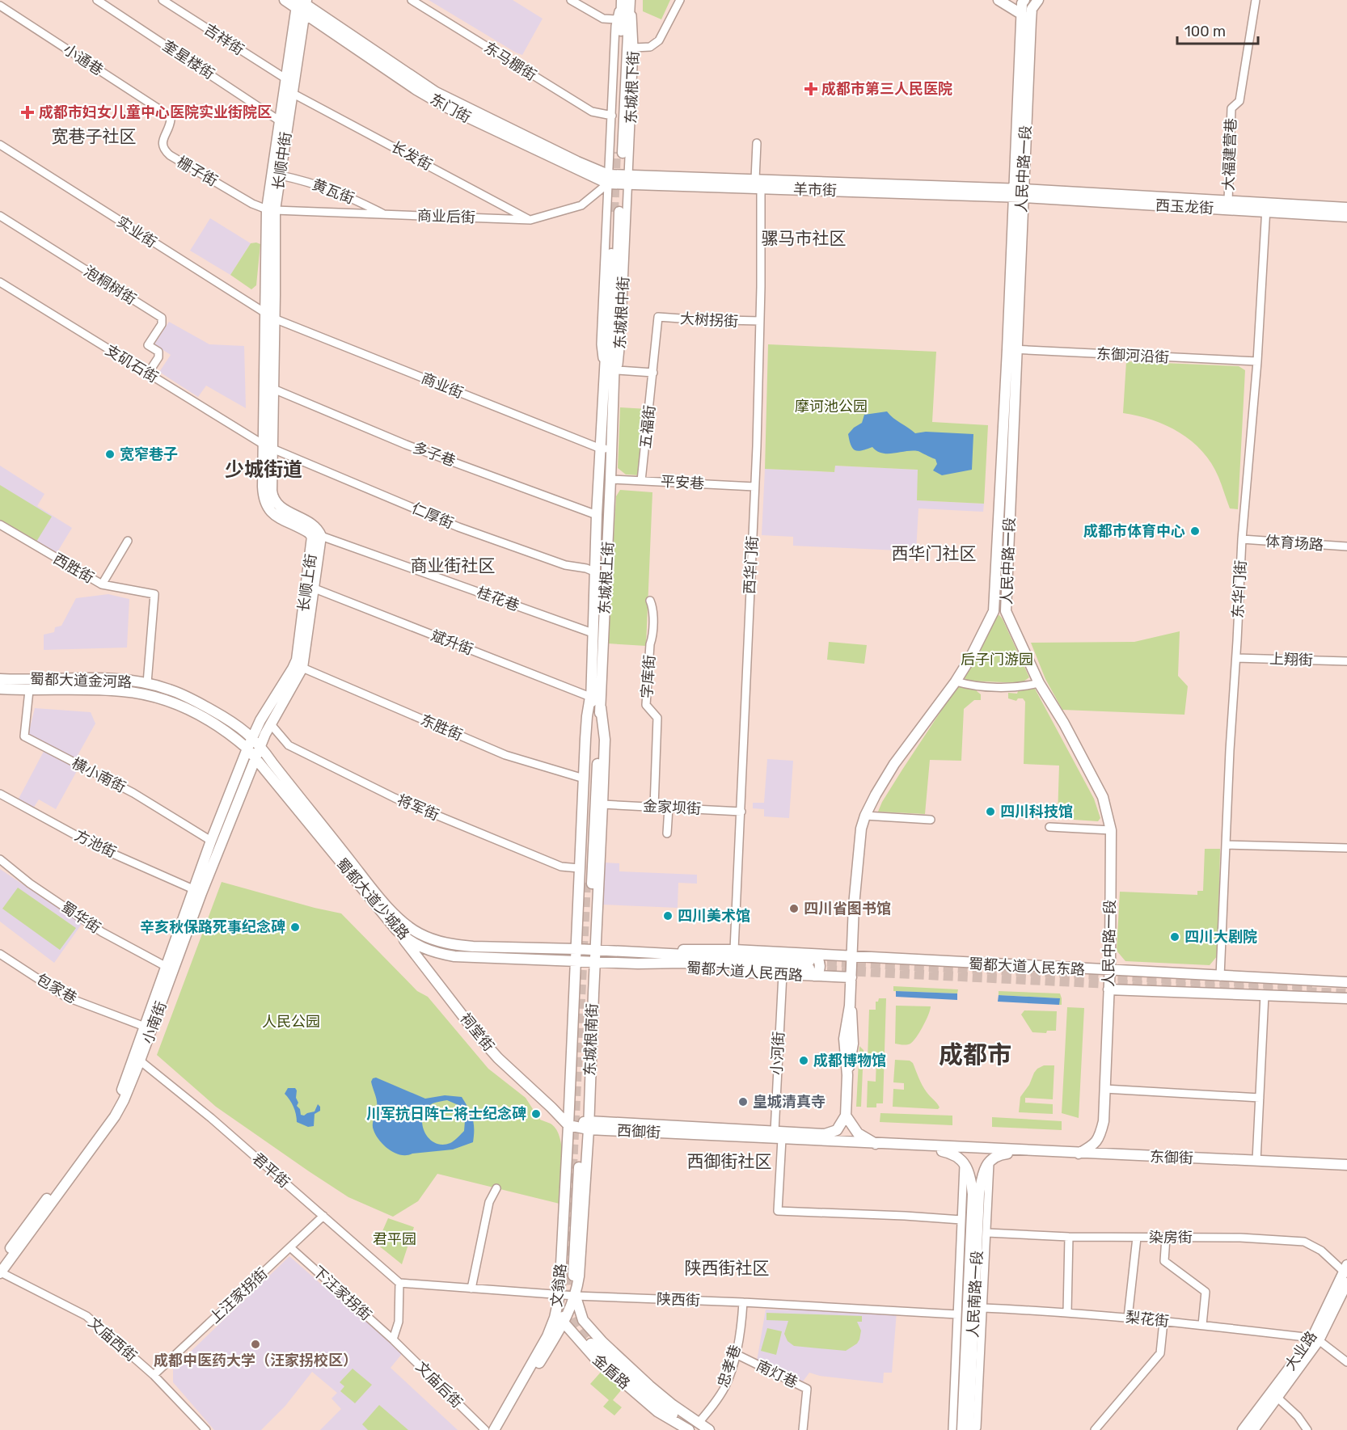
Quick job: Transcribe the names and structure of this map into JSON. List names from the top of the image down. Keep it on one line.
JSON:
{"streets":{"main road":["东门街","长顺中街","人民中路一段","羊市街","西玉龙街","东城根中街","东城根上街","长顺上街","蜀都大道金河路","蜀都大道少城路","蜀都大道人民东路","蜀都大道人民西路","小南街","祠堂街","东城根南街","西御街","东御街","文翁路","人民南路一段","大业路","金盾路"],"street":["吉祥街","小通巷","奎星楼街","东马棚街","东城根下街","大福建营巷","长发街","栅子街","黄瓦街","商业后街","实业街","泡桐树街","大树拐街","东御河沿街","支矶石街","商业街","五福街","多子巷","平安巷","仁厚街","体育场路","西华门街","西胜街","东华门街","桂花巷","斌升街","上翔街","字库街","东胜街","横小南街","将军街","金家坝街","方池街","蜀华街","包家巷","小河街","君平街","染房街","下汪家拐街","上汪家拐街","陕西街","梨花街","文庙西街","忠孝巷","南灯巷","文庙后街"]},"crossings":[["吉祥街","长顺中街"],["小通巷","栅子街"],["奎星楼街","长顺中街"],["东马棚街","东城根下街"],["东城根下街","东门街"],["东城根下街","羊市街"],["东城根下街","商业后街"],["东城根下街","东城根中街"],["东门街","长顺中街"],["东门街","羊市街"],["东门街","商业后街"],["东门街","东城根中街"],["大福建营巷","西玉龙街"],["长发街","长顺中街"],["长发街","商业后街"],["长顺中街","栅子街"],["长顺中街","黄瓦街"],["长顺中街","商业后街"],["长顺中街","实业街"],["长顺中街","商业街"],["长顺中街","长顺上街"],["人民中路一段","羊市街"],["人民中路一段","西玉龙街"],["人民中路一段","东御河沿街"],["人民中路一段","蜀都大道人民东路"],["人民中路一段","蜀都大道人民西路"],["人民中路一段","西御街"],["人民中路一段","东御街"],["栅子街","商业后街"],["羊市街","西玉龙街"],["羊市街","商业后街"],["羊市街","东城根中街"],["羊市街","西华门街"],["黄瓦街","商业后街"],["西玉龙街","东华门街"],["商业后街","东城根中街"],["实业街","商业街"],["实业街","长顺上街"],["泡桐树街","支矶石街"],["东城根中街","商业街"],["东城根中街","东城根上街"],["大树拐街","五福街"],["大树拐街","西华门街"],["东御河沿街","东华门街"],["支矶石街","仁厚街"],["支矶石街","长顺上街"],["商业街","东城根上街"],["商业街","长顺上街"],["五福街","平安巷"],["多子巷","东城根上街"],["多子巷","长顺上街"],["平安巷","西华门街"],["平安巷","东城根上街"],["仁厚街","东城根上街"],["仁厚街","长顺上街"],["体育场路","东华门街"],["西华门街","金家坝街"],["西华门街","蜀都大道人民西路"],["西胜街","蜀都大道金河路"],["东城根上街","桂花巷"],["东城根上街","斌升街"],["东城根上街","东胜街"],["东城根上街","将军街"],["东城根上街","金家坝街"],["东城根上街","蜀都大道少城路"],["东城根上街","蜀都大道人民西路"],["东城根上街","东城根南街"],["长顺上街","桂花巷"],["长顺上街","斌升街"],["长顺上街","蜀都大道金河路"],["长顺上街","东胜街"],["长顺上街","将军街"],["长顺上街","蜀都大道少城路"],["长顺上街","小南街"],["东华门街","上翔街"],["东华门街","蜀都大道人民东路"],["字库街","金家坝街"],["蜀都大道金河路","横小南街"],["蜀都大道金河路","蜀都大道少城路"],["蜀都大道金河路","小南街"],["横小南街","小南街"],["方池街","小南街"],["蜀都大道少城路","蜀都大道人民西路"],["蜀都大道少城路","小南街"],["蜀都大道少城路","祠堂街"],["蜀都大道少城路","东城根南街"],["蜀华街","小南街"],["蜀都大道人民东路","蜀都大道人民西路"],["蜀都大道人民西路","东城根南街"],["蜀都大道人民西路","小河街"],["包家巷","小南街"],["小南街","君平街"],["小南街","文庙西街"],["祠堂街","东城根南街"],["祠堂街","西御街"],["祠堂街","文翁路"],["东城根南街","西御街"],["东城根南街","文翁路"],["小河街","西御街"],["西御街","东御街"],["西御街","文翁路"],["君平街","上汪家拐街"],["君平街","陕西街"],["染房街","人民南路一段"],["染房街","大业路"],["文翁路","陕西街"],["文翁路","金盾路"],["下汪家拐街","上汪家拐街"],["下汪家拐街","文庙后街"],["人民南路一段","陕西街"],["人民南路一段","梨花街"],["上汪家拐街","文庙西街"],["陕西街","忠孝巷"],["陕西街","金盾路"],["梨花街","大业路"],["忠孝巷","金盾路"],["忠孝巷","南灯巷"]],"districts":["宽巷子社区","骡马市社区","少城街道","西华门社区","商业街社区","成都市","西御街社区","陕西街社区"],"parks":["摩诃池公园","后子门游园","人民公园","君平园"],"places":{"health":["成都市第三人民医院","成都市妇女儿童中心医院实业街院区"],"other":["宽窄巷子","成都市体育中心","四川科技馆","四川省图书馆","四川美术馆","辛亥秋保路死事纪念碑","四川大剧院","成都博物馆","皇城清真寺","川军抗日阵亡将士纪念碑","成都中医药大学（汪家拐校区）"]},"scale_bar":"100 m"}
